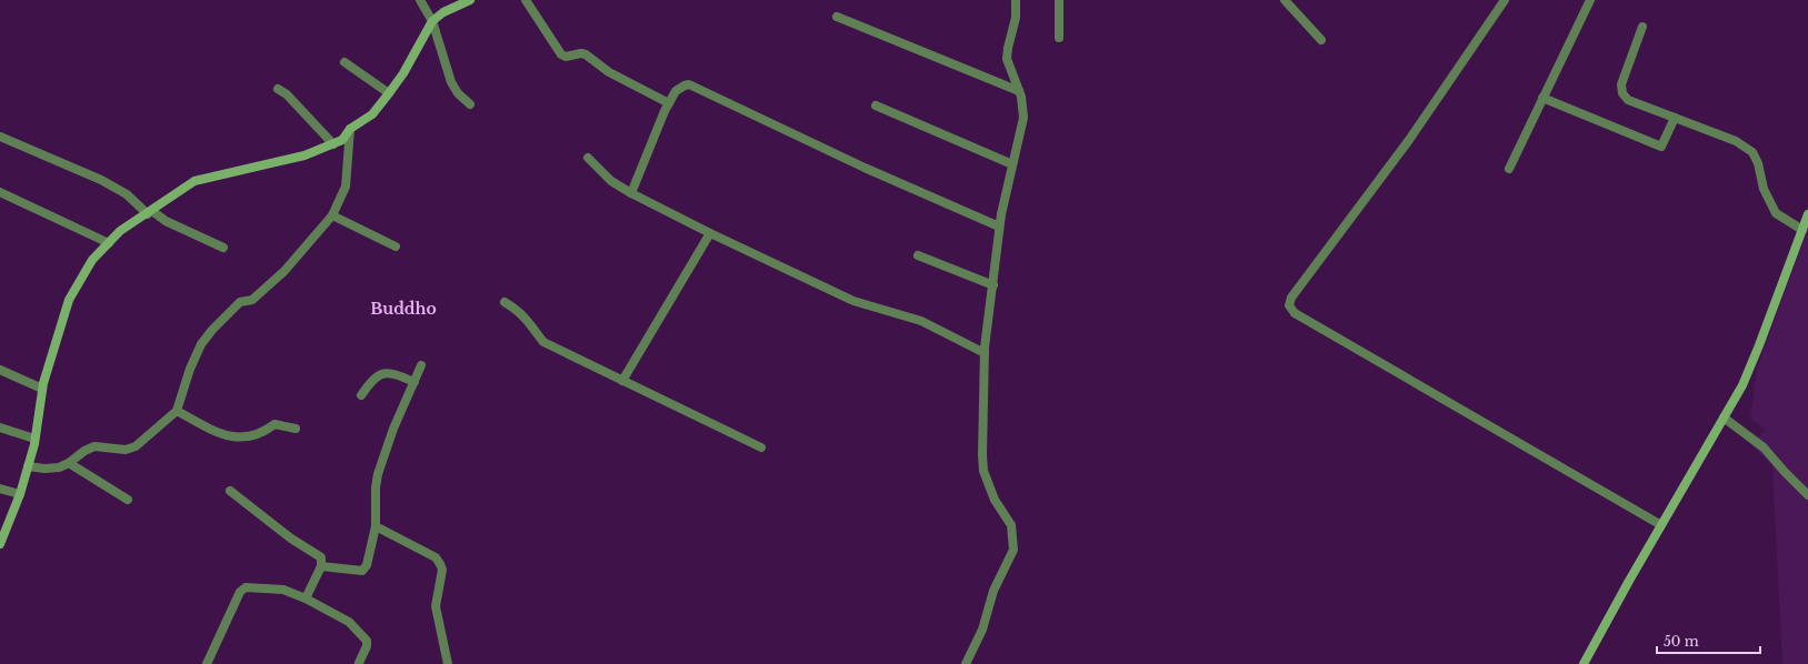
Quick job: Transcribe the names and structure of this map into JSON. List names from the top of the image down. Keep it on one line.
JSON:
{"districts":["Buddho"],"scale_bar":"50 m"}
